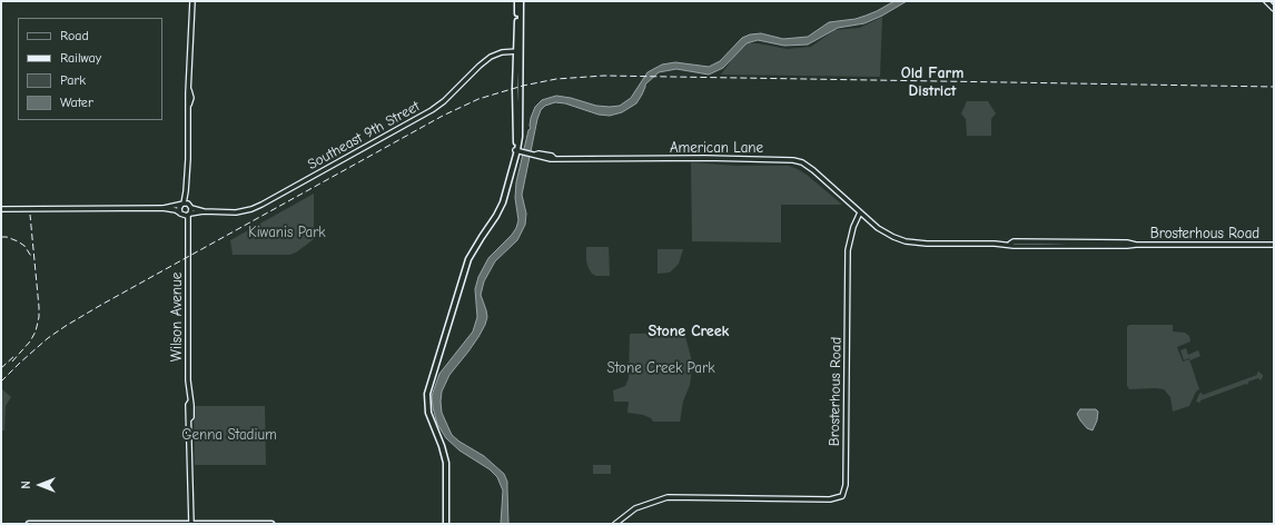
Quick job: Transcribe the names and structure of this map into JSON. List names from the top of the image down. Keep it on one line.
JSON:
{"streets":{"street":["Southeast 9th Street","American Lane","Brosterhous Road","Wilson Avenue"]},"crossings":[["Southeast 9th Street","Wilson Avenue"],["American Lane","Brosterhous Road"]],"districts":["Old Farm District","Stone Creek"],"parks":["Kiwanis Park","Stone Creek Park","Genna Stadium"],"legend":["Road","Railway","Park","Water"],"north":"left"}
